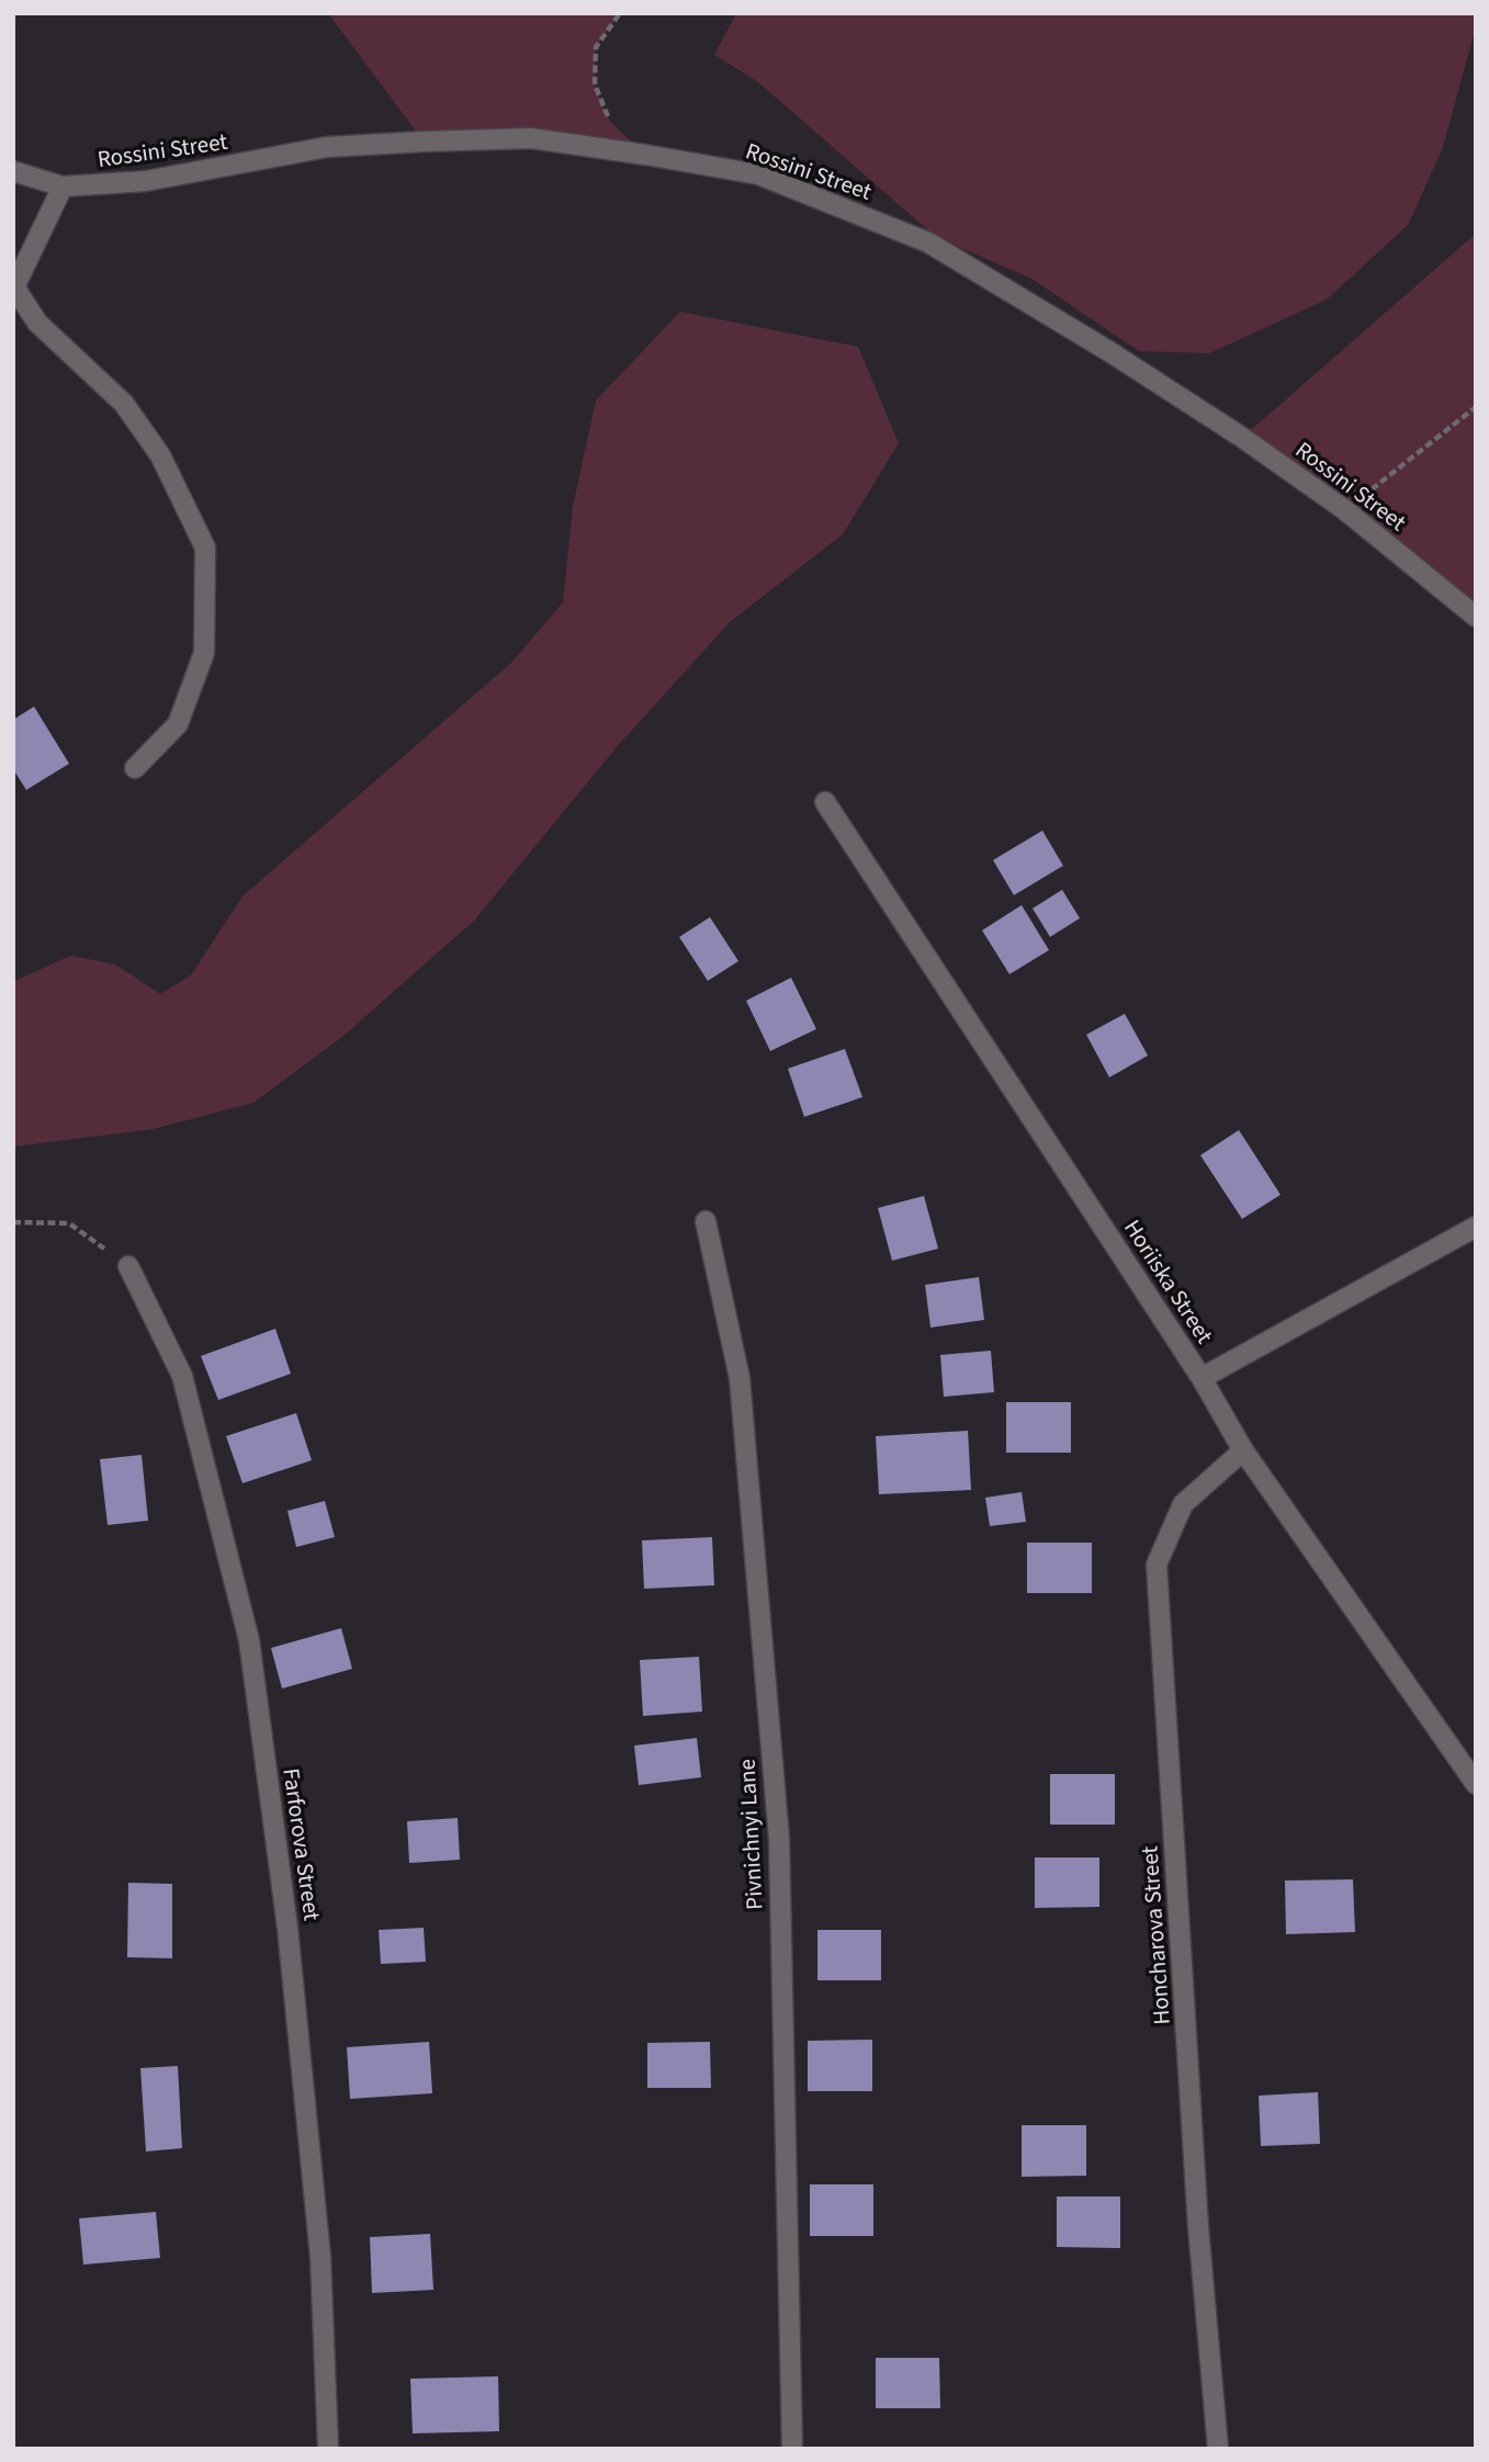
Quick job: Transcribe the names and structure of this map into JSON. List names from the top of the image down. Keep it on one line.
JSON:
{"streets":{"street":["Rossini Street","Horiiska Street","Pivnichnyi Lane","Farforova Street","Honcharova Street"]},"crossings":[["Horiiska Street","Honcharova Street"]]}
